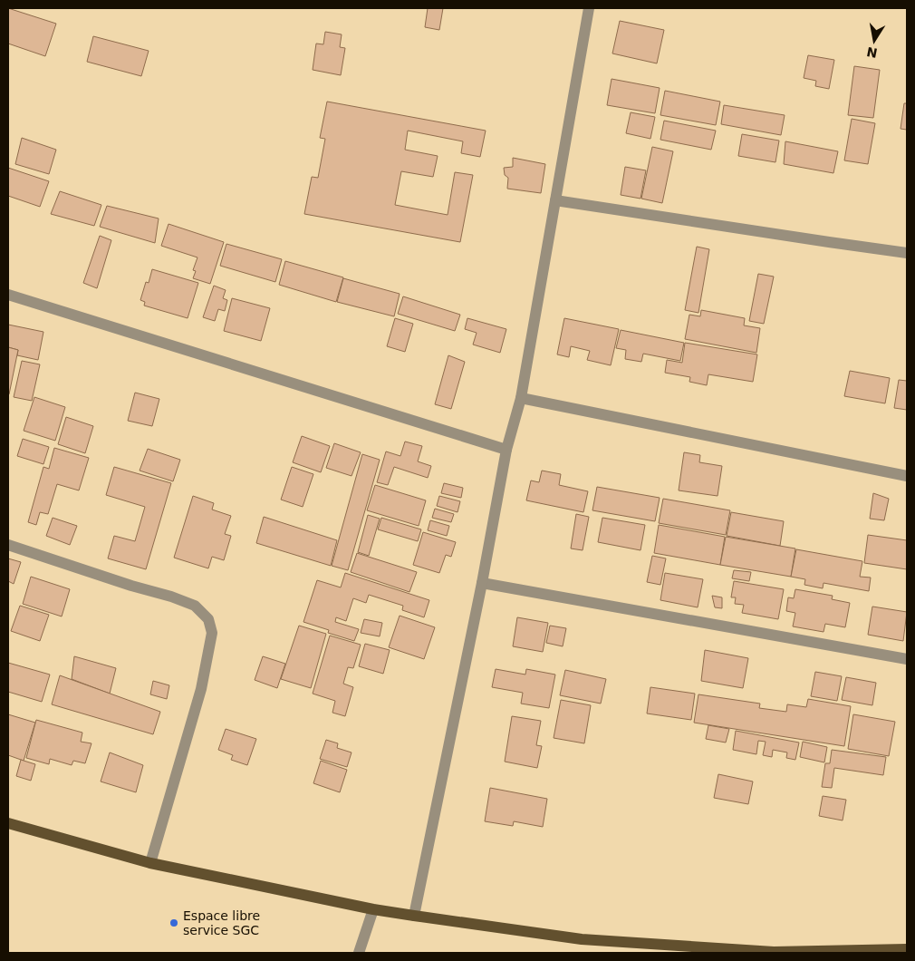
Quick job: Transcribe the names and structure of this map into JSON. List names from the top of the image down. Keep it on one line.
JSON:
{"places":["Espace libre service SGC"],"north":"bottom"}
